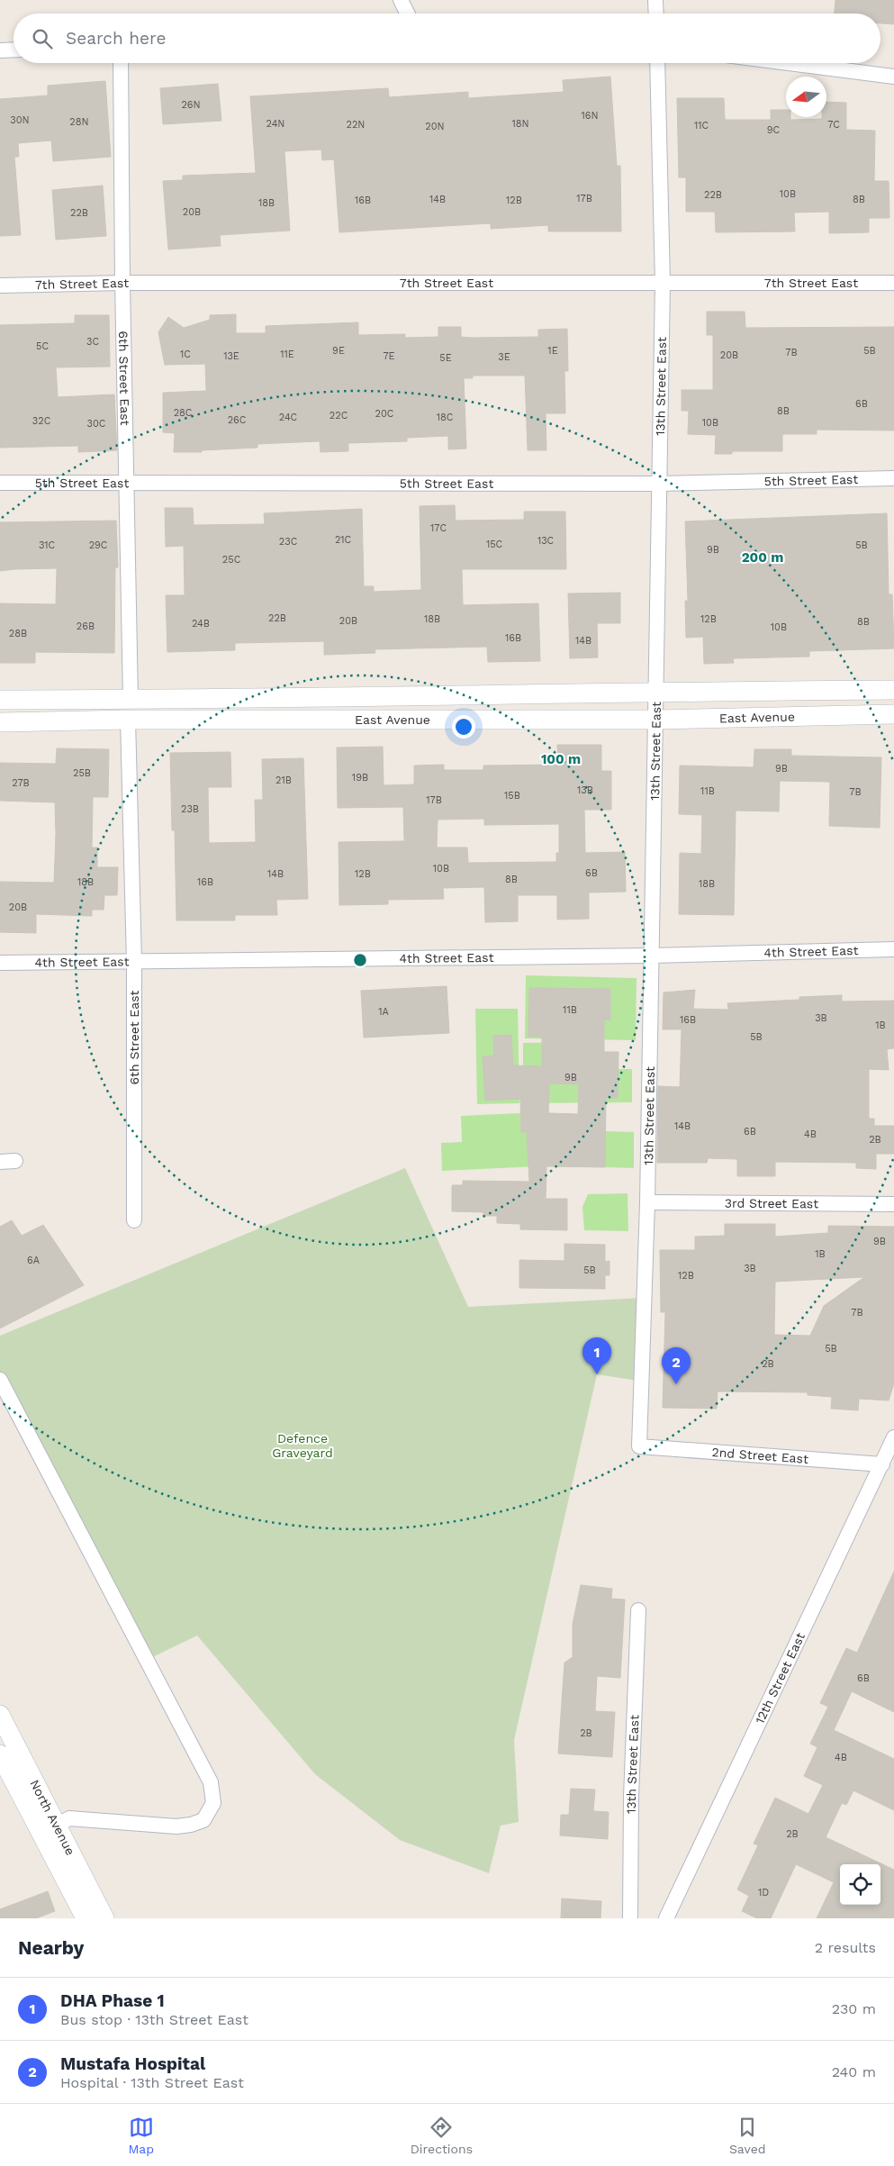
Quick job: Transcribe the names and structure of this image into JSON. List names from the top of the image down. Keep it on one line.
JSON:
{"streets":{"street":["7th Street East","6th Street East","13th Street East","5th Street East","East Avenue","4th Street East","3rd Street East","2nd Street East","12th Street East","North Avenue"]},"crossings":[["7th Street East","6th Street East"],["7th Street East","13th Street East"],["6th Street East","5th Street East"],["6th Street East","East Avenue"],["6th Street East","4th Street East"],["13th Street East","5th Street East"],["13th Street East","East Avenue"],["13th Street East","4th Street East"],["13th Street East","3rd Street East"],["13th Street East","2nd Street East"],["2nd Street East","12th Street East"]],"parks":["Defence Graveyard"],"house_numbers":["26N","16N","30N","28N","24N","18N","22N","7C","11C","20N","9C","10B","22B","17B","14B","8B","16B","12B","18B","20B","22B","3C","5C","9E","1E","5B","7B","1C","11E","20B","13E","7E","3E","5E","6B","8B","28C","20C","22C","24C","18C","26C","32C","10B","30C","17C","21C","13C","23C","15C","31C","29C","5B","9B","25C","22B","18B","12B","20B","8B","24B","26B","10B","28B","16B","14B","9B","25B","19B","21B","27B","13B","11B","7B","15B","17B","23B","10B","6B","14B","12B","8B","18B","16B","18B","20B","11B","1A","3B","16B","1B","5B","9B","14B","6B","4B","2B","9B","1B","6A","3B","5B","12B","7B","5B","2B","6B","2B","4B","2B","1D"],"north":"left","page":{"search":"Search here","pins":["1","2"],"heading":["Nearby","2 results"],"list":[{"mark":"1","name":"DHA Phase 1","note":"Bus stop · 13th Street East","value":"230 m"},{"mark":"2","name":"Mustafa Hospital","note":"Hospital · 13th Street East","value":"240 m"}],"nav":["Map","Directions","Saved"]},"rings":["200 m","100 m"]}
